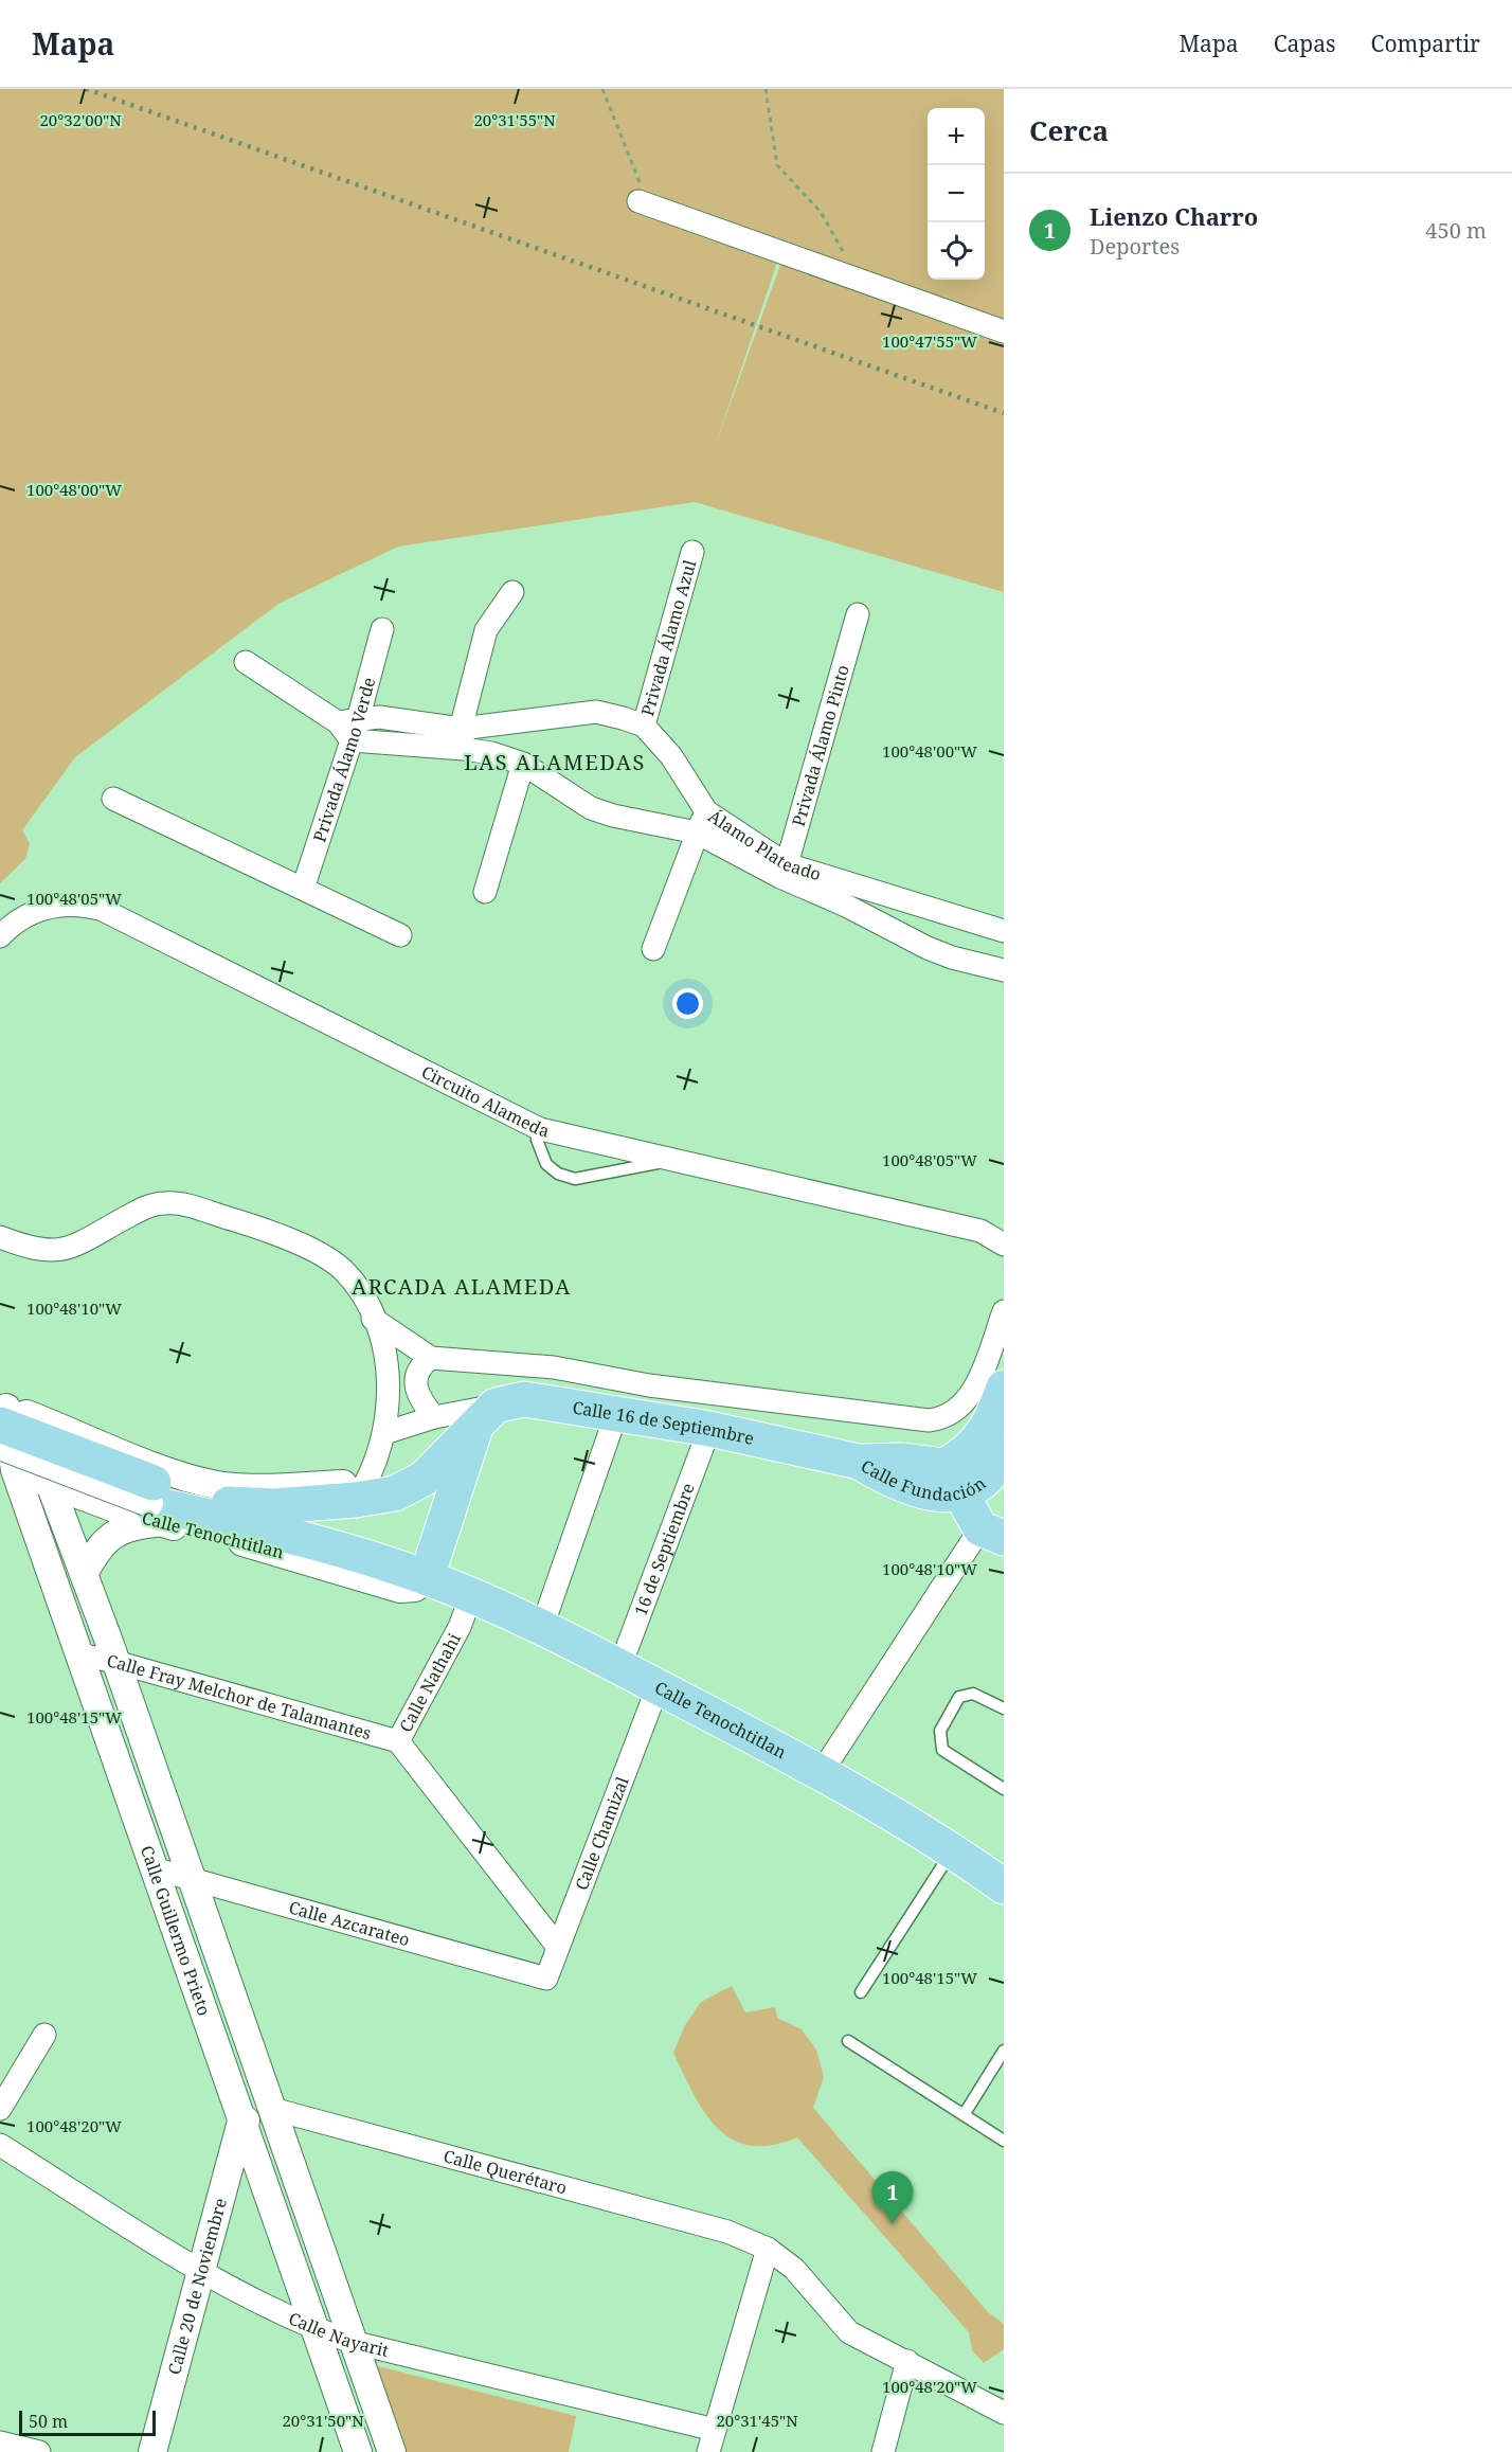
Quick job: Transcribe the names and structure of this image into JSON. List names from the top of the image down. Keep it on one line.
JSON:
{"streets":{"main road":["Calle 16 de Septiembre","Calle Fundación","Calle Tenochtitlan"],"street":["Privada Álamo Azul","Privada Álamo Pinto","Privada Álamo Verde","Álamo Plateado","Circuito Alameda","16 de Septiembre","Calle Nathahi","Calle Fray Melchor de Talamantes","Calle Chamizal","Calle Azcarateo","Calle Guillermo Prieto","Calle Querétaro","Calle 20 de Noviembre","Calle Nayarit"]},"crossings":[["Privada Álamo Azul","Álamo Plateado"],["Privada Álamo Pinto","Álamo Plateado"],["Calle 16 de Septiembre","Calle Fundación"],["Calle 16 de Septiembre","16 de Septiembre"],["Calle Tenochtitlan","16 de Septiembre"],["Calle Tenochtitlan","Calle Nathahi"],["Calle Tenochtitlan","Calle Chamizal"],["Calle Tenochtitlan","Calle Guillermo Prieto"],["Calle Nathahi","Calle Fray Melchor de Talamantes"],["Calle Nathahi","Calle Chamizal"],["Calle Fray Melchor de Talamantes","Calle Guillermo Prieto"],["Calle Chamizal","Calle Azcarateo"],["Calle Azcarateo","Calle Guillermo Prieto"],["Calle Guillermo Prieto","Calle Querétaro"],["Calle Guillermo Prieto","Calle 20 de Noviembre"],["Calle Guillermo Prieto","Calle Nayarit"],["Calle 20 de Noviembre","Calle Nayarit"]],"districts":["LAS ALAMEDAS","ARCADA ALAMEDA"],"scale_bar":"50 m","page":{"header":"Mapa","nav":["Mapa","Capas","Compartir"],"heading":"Cerca","map_buttons":["+","−"],"list":[{"mark":"1","name":"Lienzo Charro","note":"Deportes","value":"450 m"}],"pins":"1","scale":"50 m"},"coordinates":["20°32'00\"N","20°31'55\"N","100°47'55\"W","100°48'00\"W","100°48'05\"W","100°48'10\"W","100°48'15\"W","100°48'20\"W","20°31'50\"N","20°31'45\"N"]}
